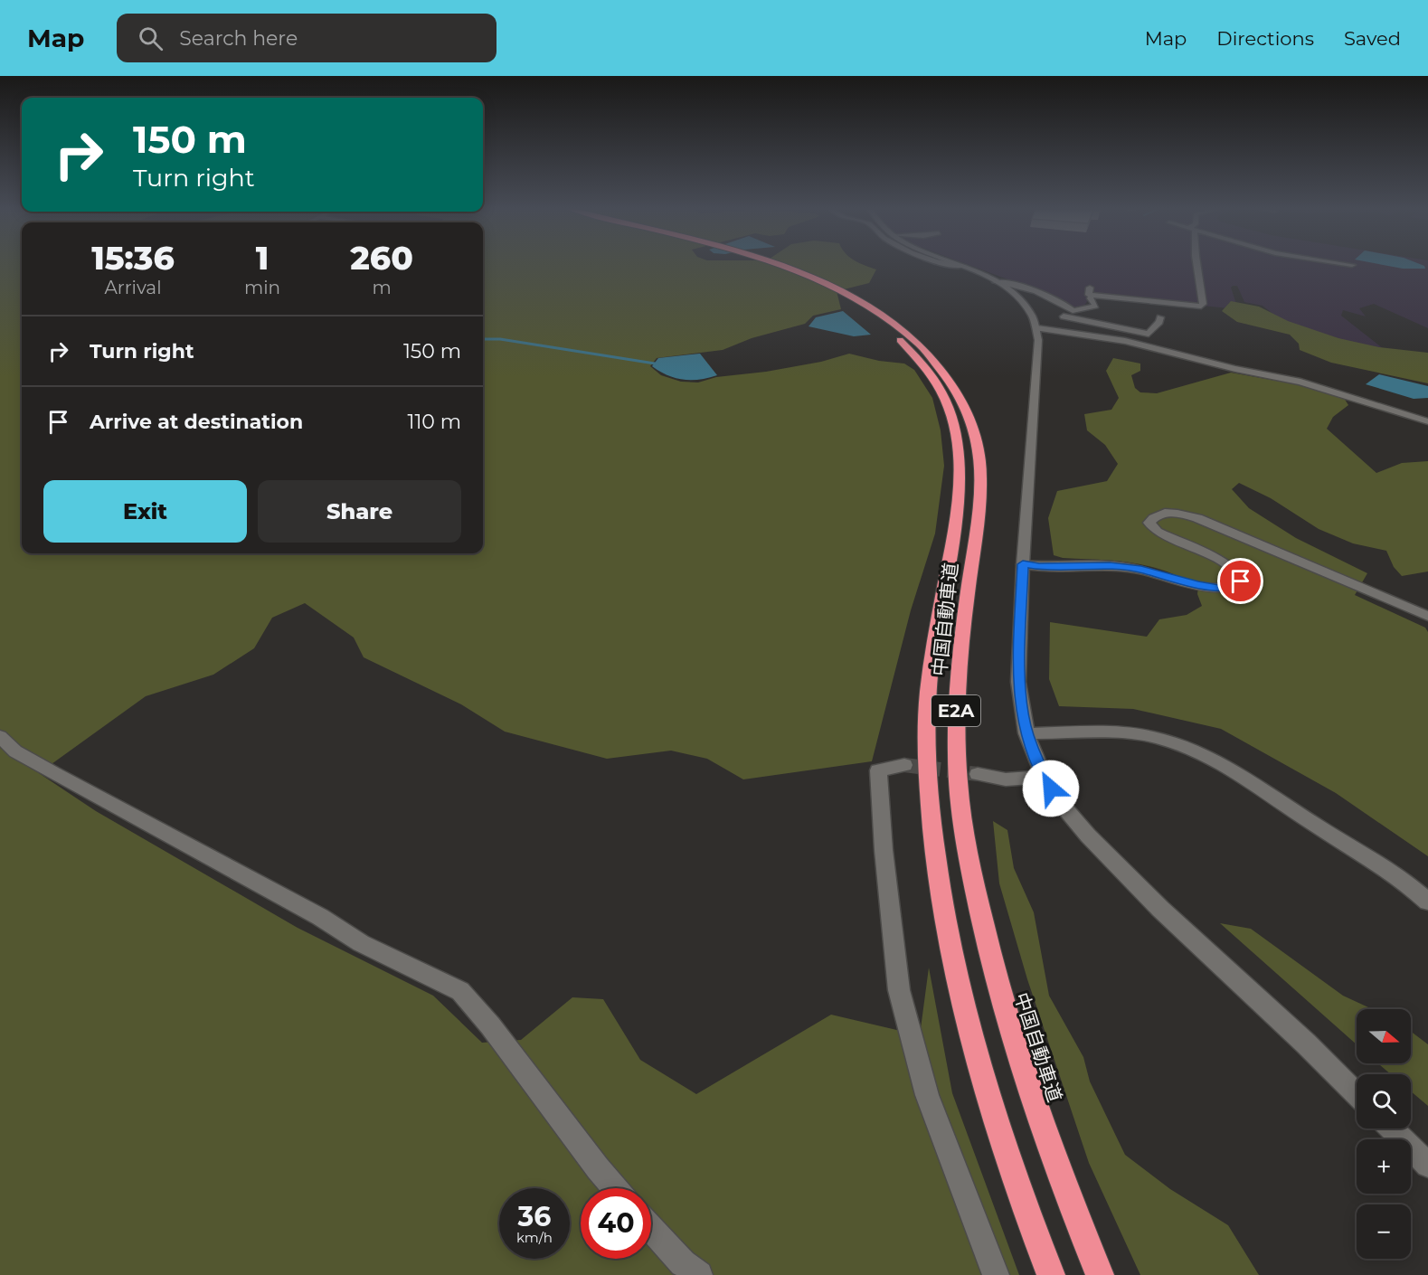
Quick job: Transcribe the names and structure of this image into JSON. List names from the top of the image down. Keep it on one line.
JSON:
{"streets":{"highway":["中国自動車道","E2A"]},"north":"right","page":{"header":"Map","search":"Search here","nav":["Map","Directions","Saved"],"turn":["150 m","Turn right"],"eta":["15:36","Arrival","1","min","260","m"],"list":[{"name":"Turn right","value":"150 m"},{"name":"Arrive at destination","value":"110 m"}],"buttons":["Exit","Share"],"map_buttons":["+","−"],"speed":"36 km/h","limit":"40"}}
